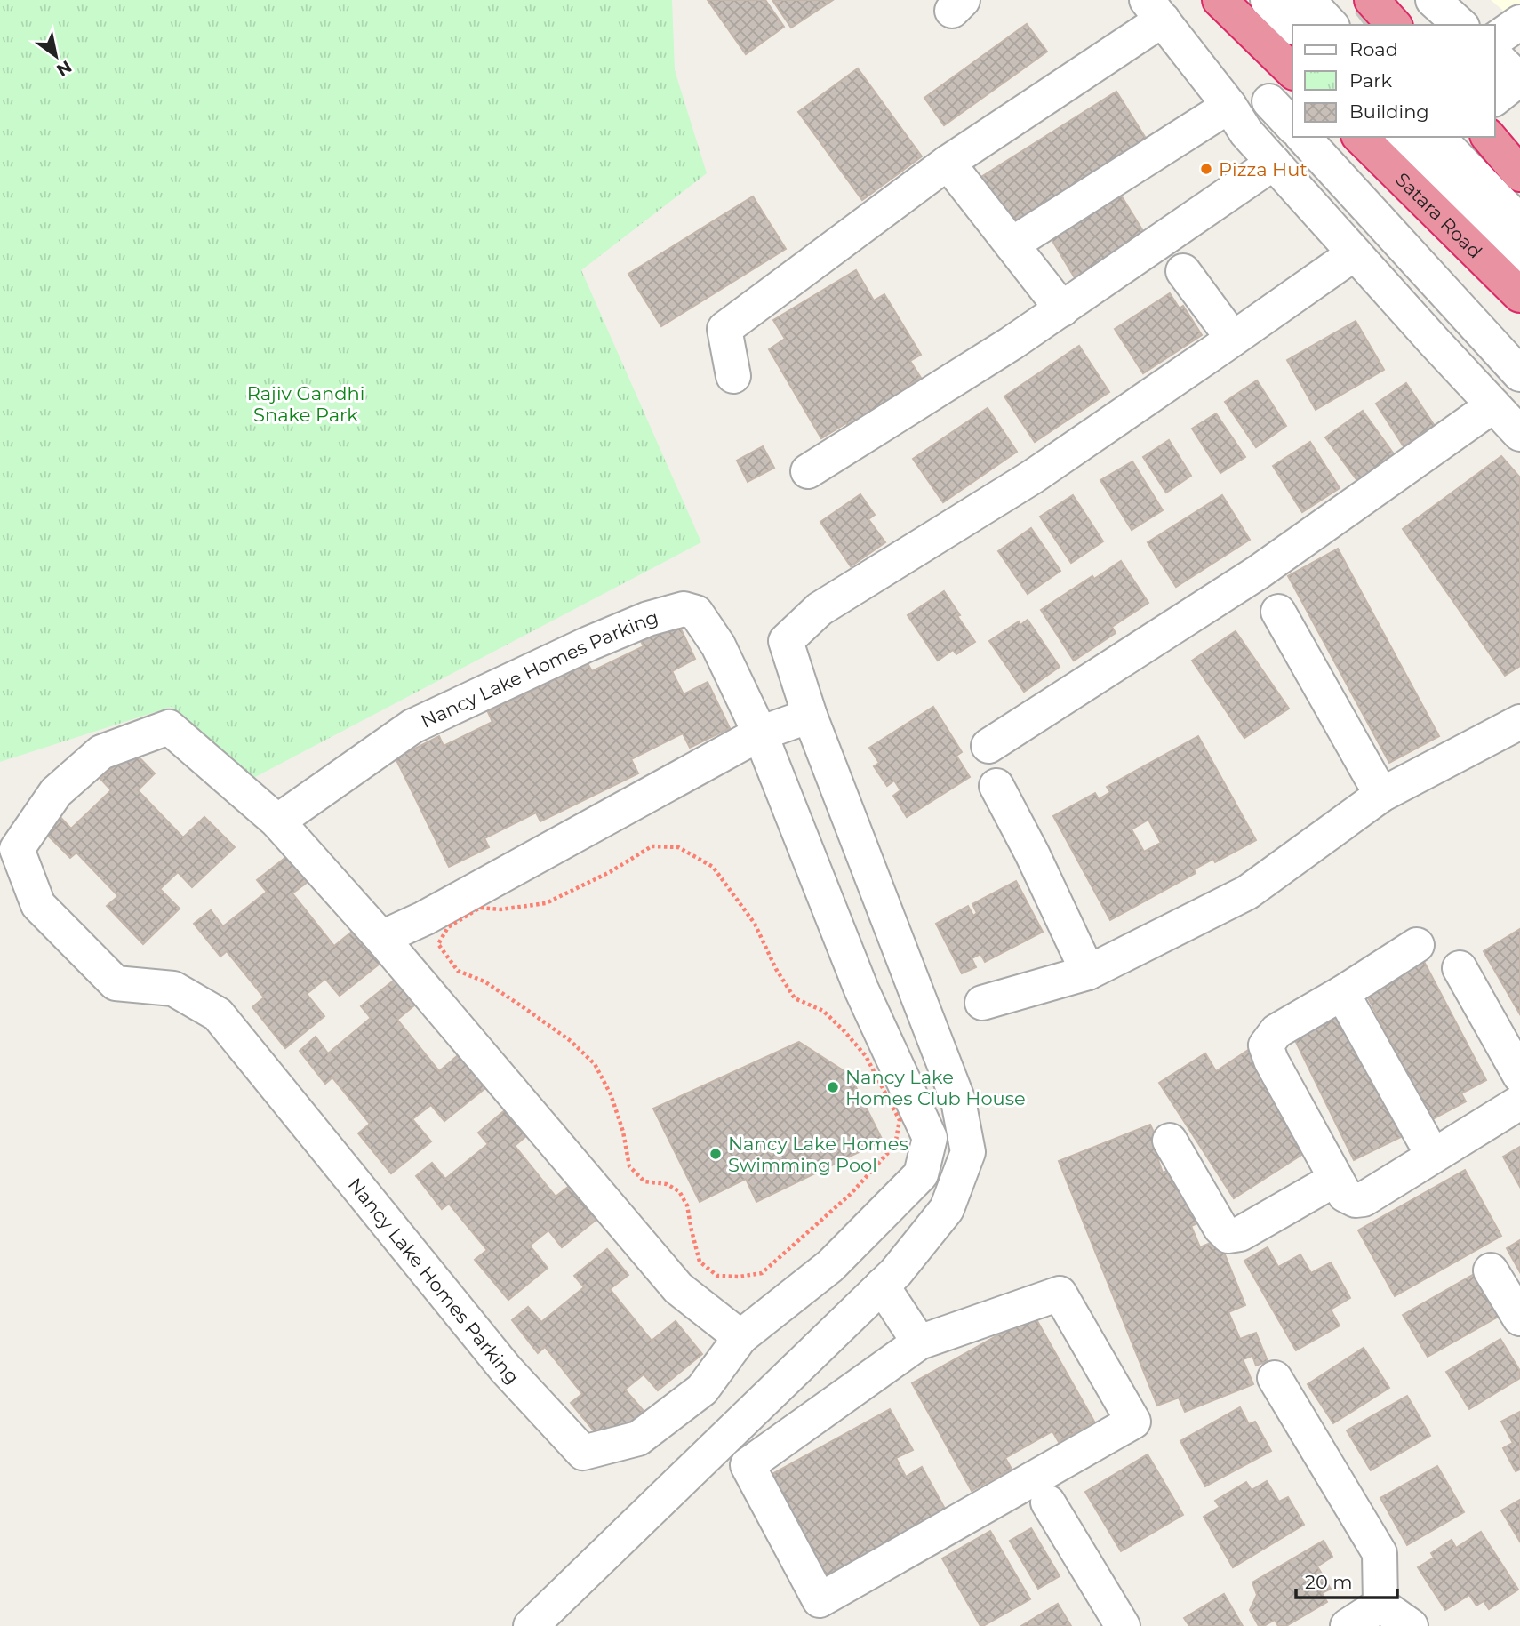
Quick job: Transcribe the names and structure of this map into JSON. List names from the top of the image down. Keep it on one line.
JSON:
{"streets":{"highway":["Satara Road"],"street":["Nancy Lake Homes Parking"]},"parks":["Rajiv Gandhi Snake Park"],"places":["Pizza Hut","Nancy Lake Homes Club House","Nancy Lake Homes Swimming Pool"],"legend":["Road","Park","Building"],"scale_bar":"20 m","north":"bottom right"}
